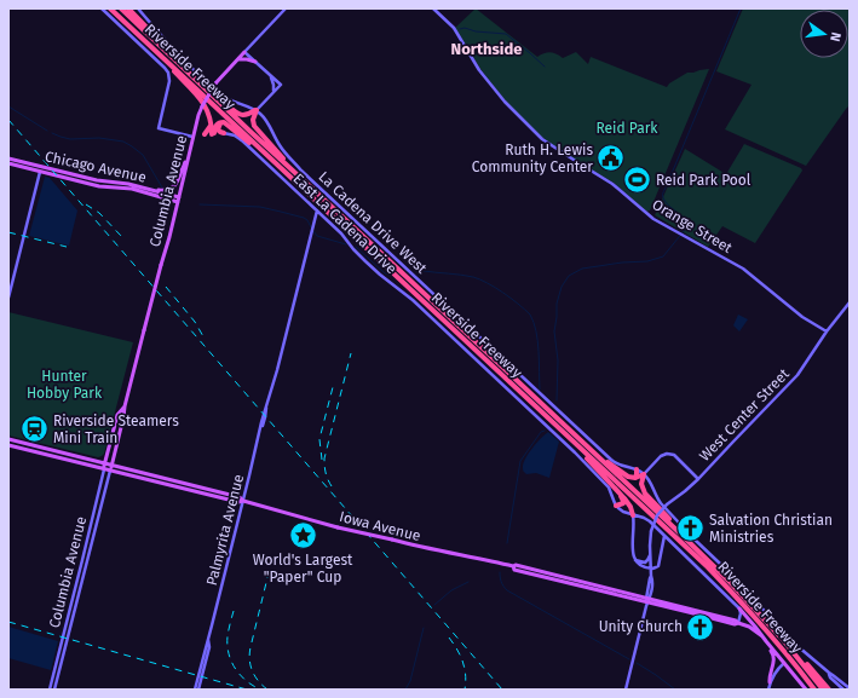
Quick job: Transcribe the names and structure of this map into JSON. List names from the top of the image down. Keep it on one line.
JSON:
{"streets":{"highway":["Riverside Freeway"],"main road":["Chicago Avenue","Columbia Avenue","La Cadena Drive West","East La Cadena Drive","Orange Street","West Center Street","Iowa Avenue","Palmyrita Avenue"]},"crossings":[["Chicago Avenue","Columbia Avenue"],["Columbia Avenue","East La Cadena Drive"],["Columbia Avenue","Iowa Avenue"],["East La Cadena Drive","Palmyrita Avenue"],["Orange Street","West Center Street"],["Iowa Avenue","Palmyrita Avenue"]],"districts":["Northside"],"parks":["Reid Park","Hunter Hobby Park"],"places":{"public building":["Ruth H. Lewis Community Center"],"sports":["Reid Park Pool"],"station":["Riverside Steamers Mini Train"],"church":["Salvation Christian Ministries","Unity Church"],"place":["World's Largest \"Paper\" Cup"]},"north":"right"}
